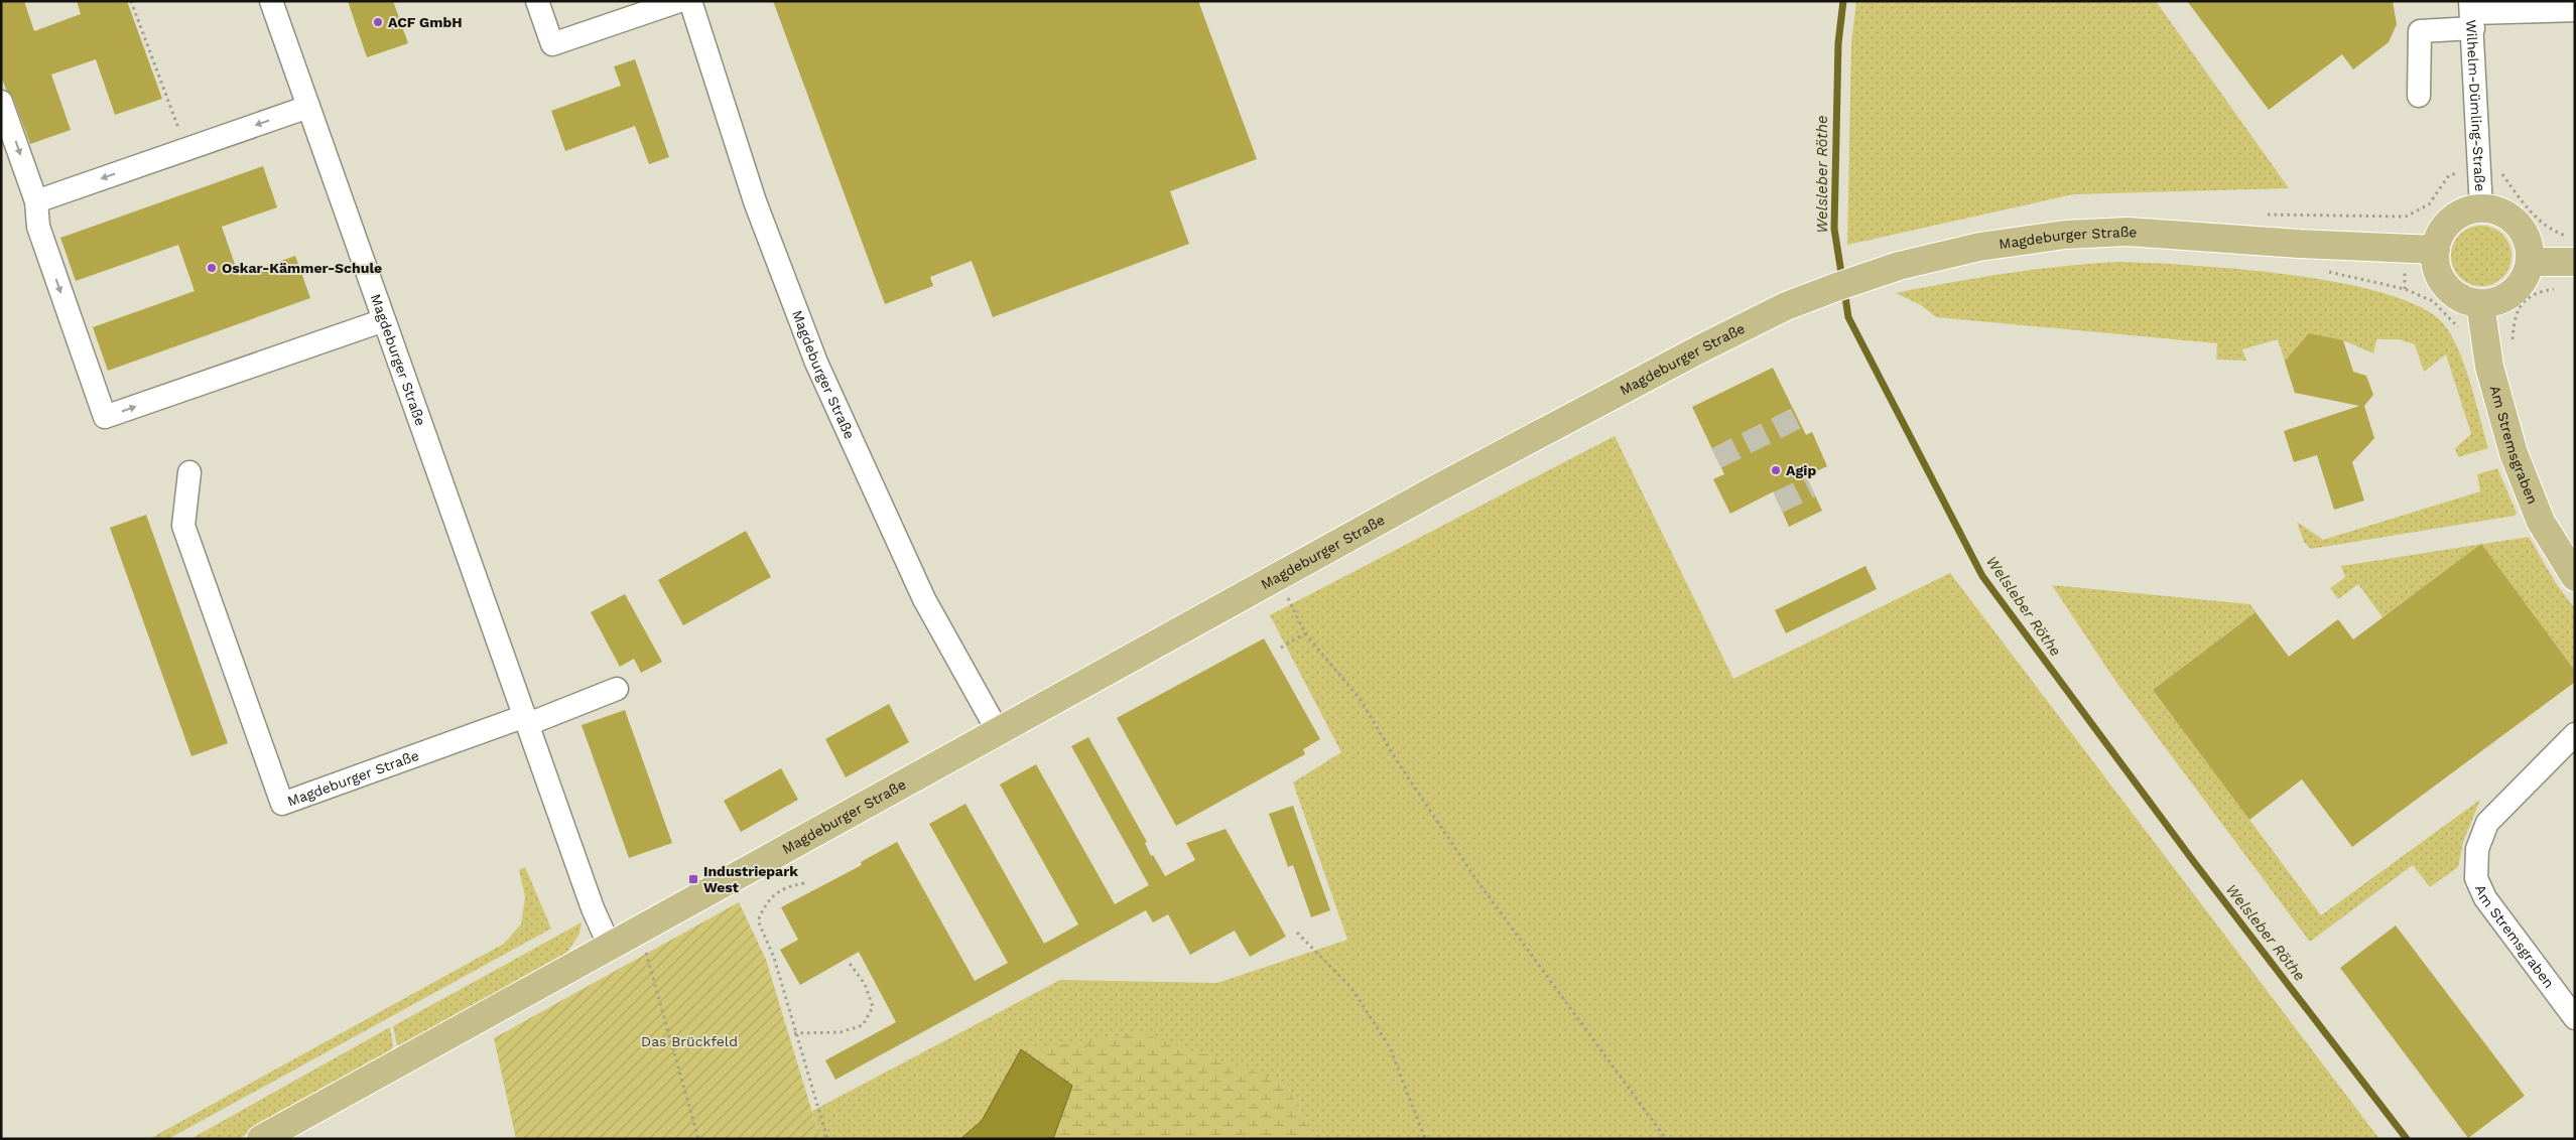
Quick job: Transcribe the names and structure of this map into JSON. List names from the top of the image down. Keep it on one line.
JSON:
{"streets":{"main road":["Magdeburger Straße","Am Stremsgraben"],"street":["Wilhelm-Dümling-Straße"]},"crossings":[["Wilhelm-Dümling-Straße","Magdeburger Straße"],["Wilhelm-Dümling-Straße","Am Stremsgraben"],["Magdeburger Straße","Am Stremsgraben"]],"water":["Welsleber Röthe"],"parks":["Das Brückfeld"],"places":{"other":["ACF GmbH","Oskar-Kämmer-Schule","Agip"],"transit":["Industriepark West"]}}
